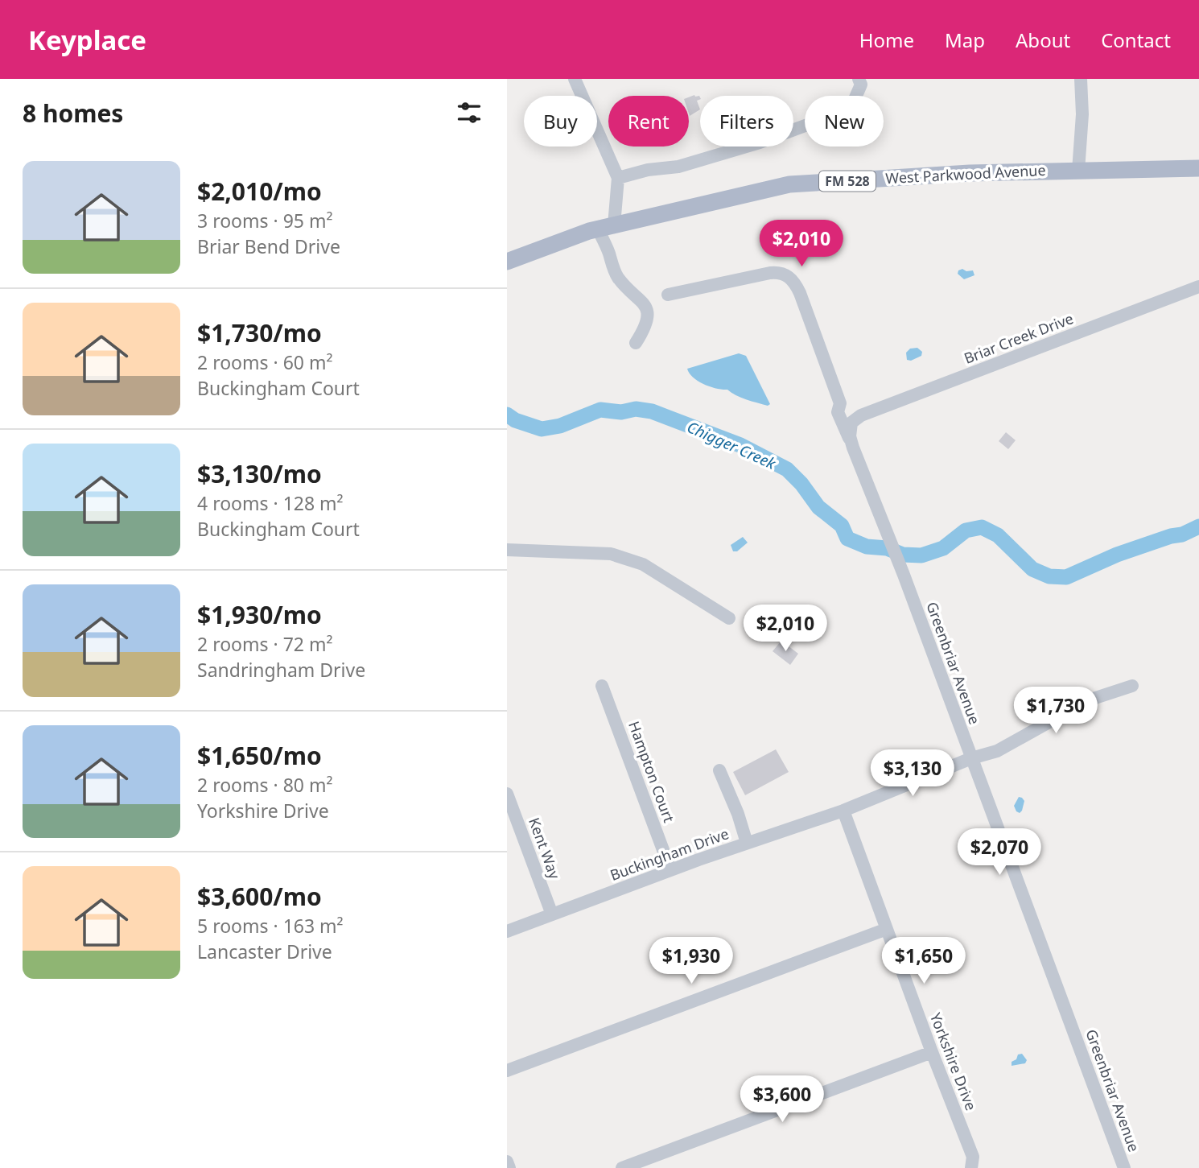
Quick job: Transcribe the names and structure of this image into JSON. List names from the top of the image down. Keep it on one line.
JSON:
{"streets":{"main road":["West Parkwood Avenue","FM 528"],"street":["Briar Creek Drive","Greenbriar Avenue","Hampton Court","Kent Way","Buckingham Drive","Yorkshire Drive"]},"crossings":[["Briar Creek Drive","Greenbriar Avenue"],["Greenbriar Avenue","Buckingham Drive"],["Hampton Court","Buckingham Drive"],["Kent Way","Buckingham Drive"],["Buckingham Drive","Yorkshire Drive"]],"water":["Chigger Creek"],"page":{"header":"Keyplace","nav":["Home","Map","About","Contact"],"heading":"8 homes","chip":["Buy","Rent","Filters","New"],"list":[{"name":"$2,010/mo","note":"3 rooms · 95 m² · Briar Bend Drive"},{"name":"$1,730/mo","note":"2 rooms · 60 m² · Buckingham Court"},{"name":"$3,130/mo","note":"4 rooms · 128 m² · Buckingham Court"},{"name":"$1,930/mo","note":"2 rooms · 72 m² · Sandringham Drive"},{"name":"$1,650/mo","note":"2 rooms · 80 m² · Yorkshire Drive"},{"name":"$3,600/mo","note":"5 rooms · 163 m² · Lancaster Drive"}],"price":["$2,010","$2,010","$1,730","$3,130","$2,070","$1,930","$1,650","$3,600"]}}
